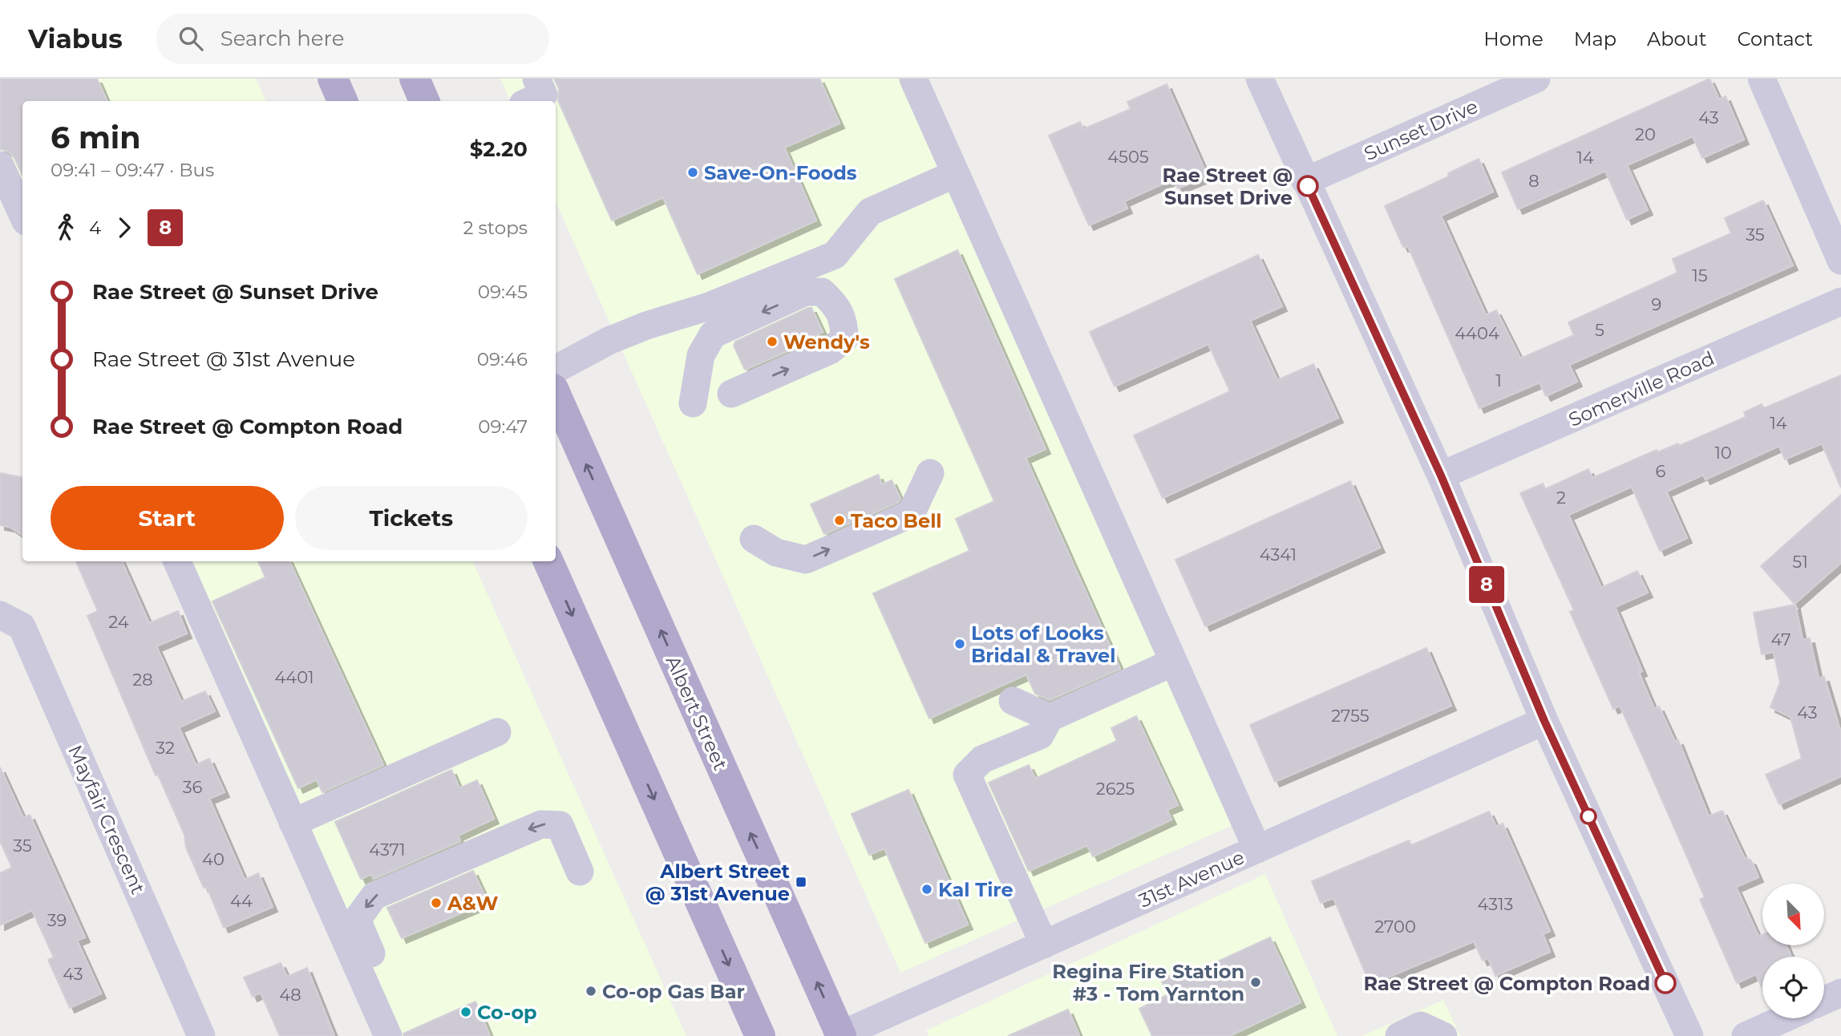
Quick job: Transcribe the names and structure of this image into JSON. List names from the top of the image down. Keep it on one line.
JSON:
{"streets":{"main road":["Albert Street"],"street":["Sunset Drive","Somerville Road","Mayfair Crescent","31st Avenue"]},"crossings":[["Albert Street","31st Avenue"]],"places":{"other":["Save-On-Foods","Rae Street @ Sunset Drive","Wendy's","Taco Bell","Lots of Looks Bridal & Travel","Kal Tire","A&W","Regina Fire Station #3 - Tom Yarnton","Rae Street @ Compton Road","Co-op Gas Bar","Co-op"],"transit":["Albert Street @ 31st Avenue"]},"lines":["bus line 8"],"house_numbers":["43","20","4505","14","8","35","15","9","5","4404","1","14","10","6","2","4341","51","24","47","4401","28","43","2755","32","36","2625","35","4371","40","44","4313","39","2700","43","48"],"north":"bottom right","page":{"header":"Viabus","search":"Search here","nav":["Home","Map","About","Contact"],"on_map":"8","heading":["6 min","09:41 – 09:47 · Bus","$2.20"],"legs":["4","8","2 stops"],"list":[{"name":"Rae Street @ Sunset Drive","value":"09:45"},{"name":"Rae Street @ 31st Avenue","value":"09:46"},{"name":"Rae Street @ Compton Road","value":"09:47"}],"buttons":["Start","Tickets"]}}
